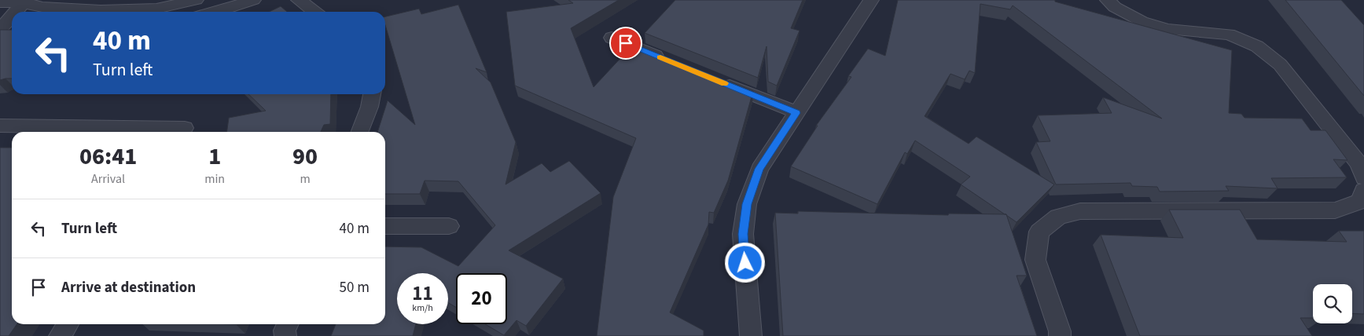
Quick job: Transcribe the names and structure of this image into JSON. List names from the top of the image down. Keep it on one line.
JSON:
{"page":{"turn":["40 m","Turn left"],"eta":["06:41","Arrival","1","min","90","m"],"list":[{"name":"Turn left","value":"40 m"},{"name":"Arrive at destination","value":"50 m"}],"speed":"11 km/h","limit":"20"}}
